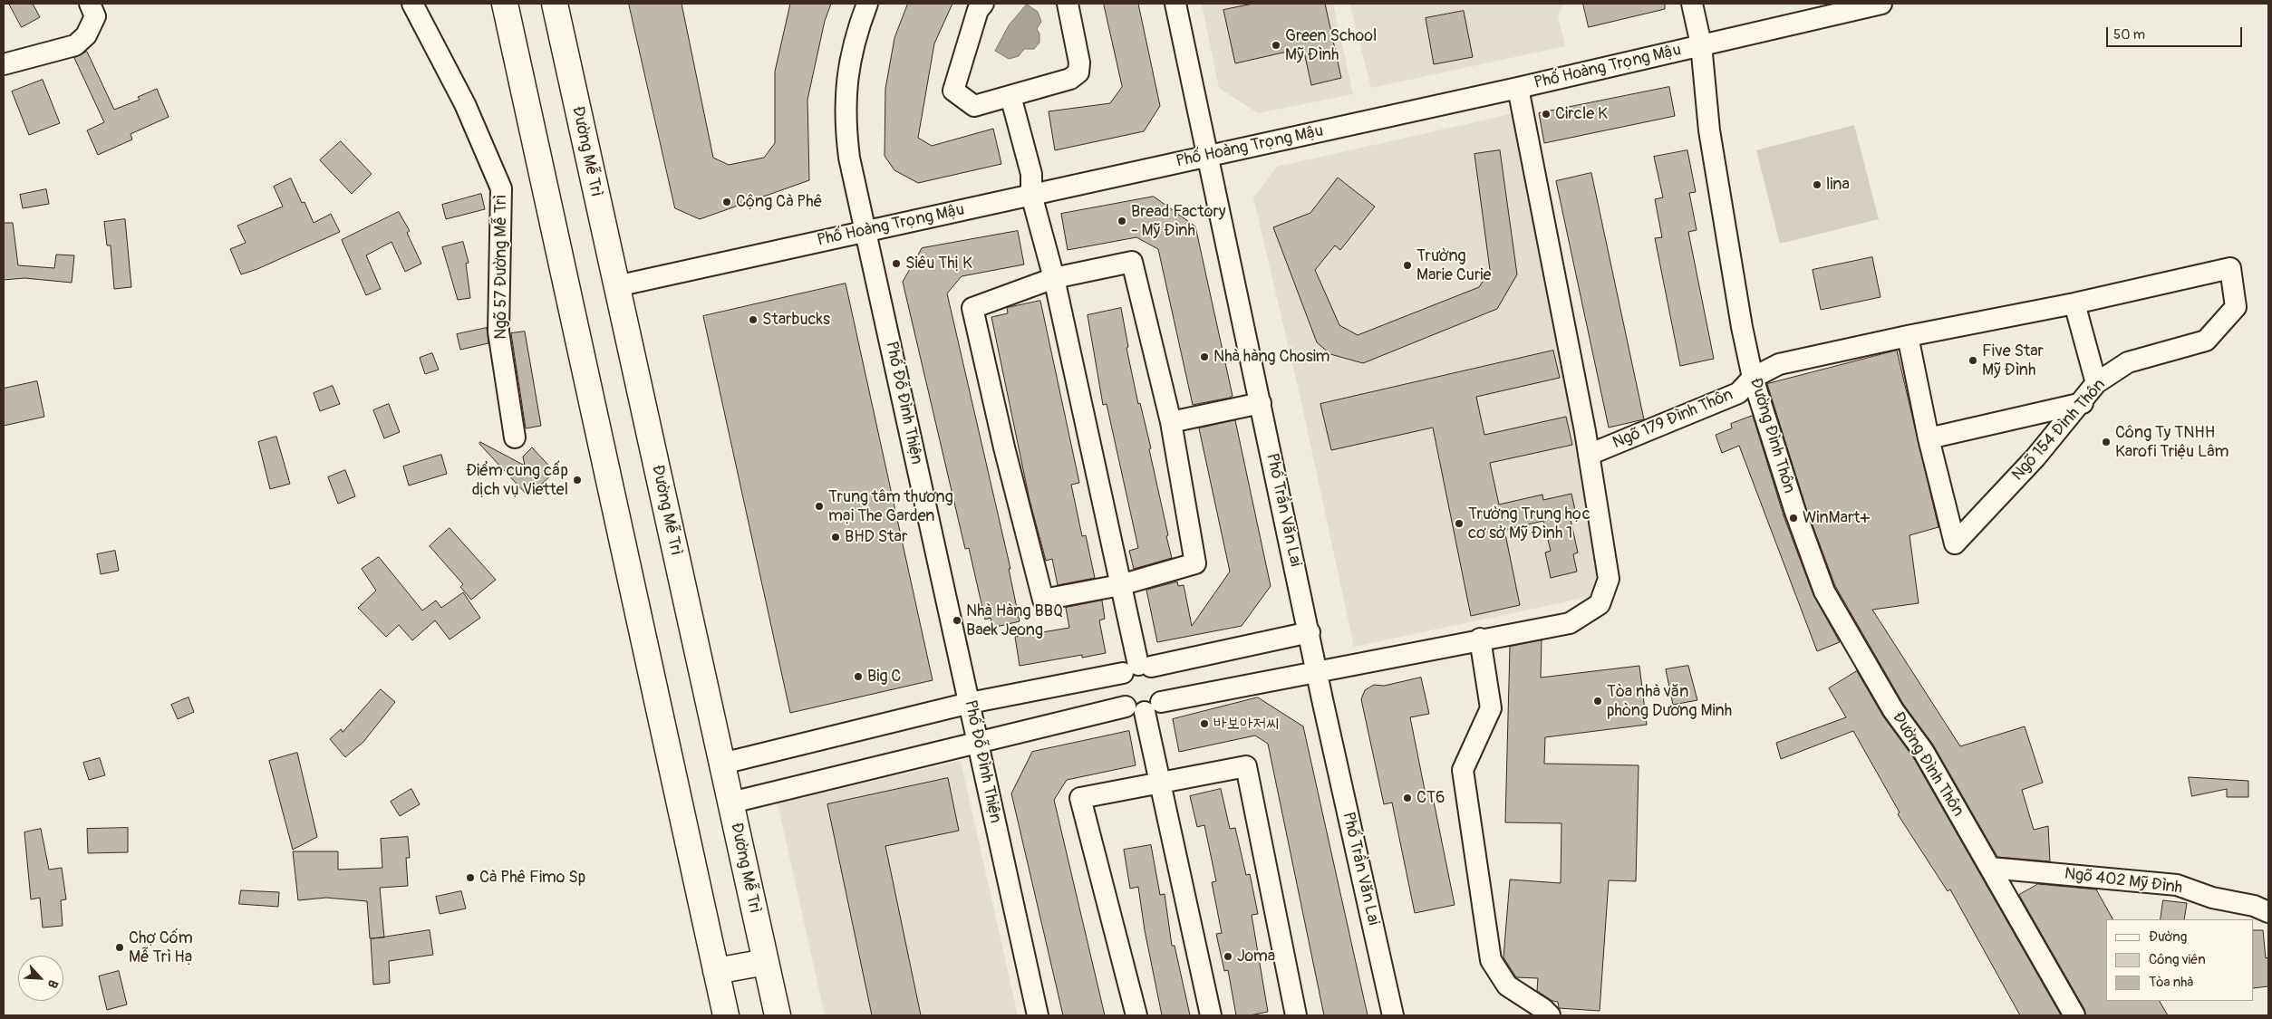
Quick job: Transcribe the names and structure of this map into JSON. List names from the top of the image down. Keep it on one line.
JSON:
{"streets":{"main road":["Đường Mễ Trì"],"street":["Phố Hoàng Trọng Mậu","Ngõ 57 Đường Mễ Trì","Phố Đỗ Đình Thiện","Ngõ 179 Đình Thôn","Ngõ 154 Đình Thôn","Đường Đình Thôn","Phố Trần Văn Lai","Ngõ 402 Mỹ Đình"]},"crossings":[["Phố Hoàng Trọng Mậu","Đường Mễ Trì"],["Phố Hoàng Trọng Mậu","Phố Đỗ Đình Thiện"],["Phố Hoàng Trọng Mậu","Đường Đình Thôn"],["Phố Hoàng Trọng Mậu","Phố Trần Văn Lai"],["Ngõ 179 Đình Thôn","Ngõ 154 Đình Thôn"],["Ngõ 179 Đình Thôn","Đường Đình Thôn"],["Đường Đình Thôn","Ngõ 402 Mỹ Đình"]],"places":["Green School Mỹ Đình","Circle K","lina","Cộng Cà Phê","Bread Factory - Mỹ Đình","Siêu Thị K","Trường Marie Curie","Starbucks","Nhà hàng Chosim","Five Star Mỹ Đình","Công Ty TNHH Karofi Triệu Lâm","Điểm cung cấp dịch vụ Viettel","Trung tâm thương mại The Garden","WinMart+","Trường Trung học cơ sở Mỹ Đình 1","BHD Star","Nhà Hàng BBQ Baek Jeong","Big C","Tòa nhà văn phòng Dương Minh","바보아저씨","CT6","Cà Phê Fimo Sp","Chợ Cốm Mễ Trì Hạ","Joma"],"legend":["Đường","Công viên","Tòa nhà"],"scale_bar":"50 m","north":"bottom right"}
